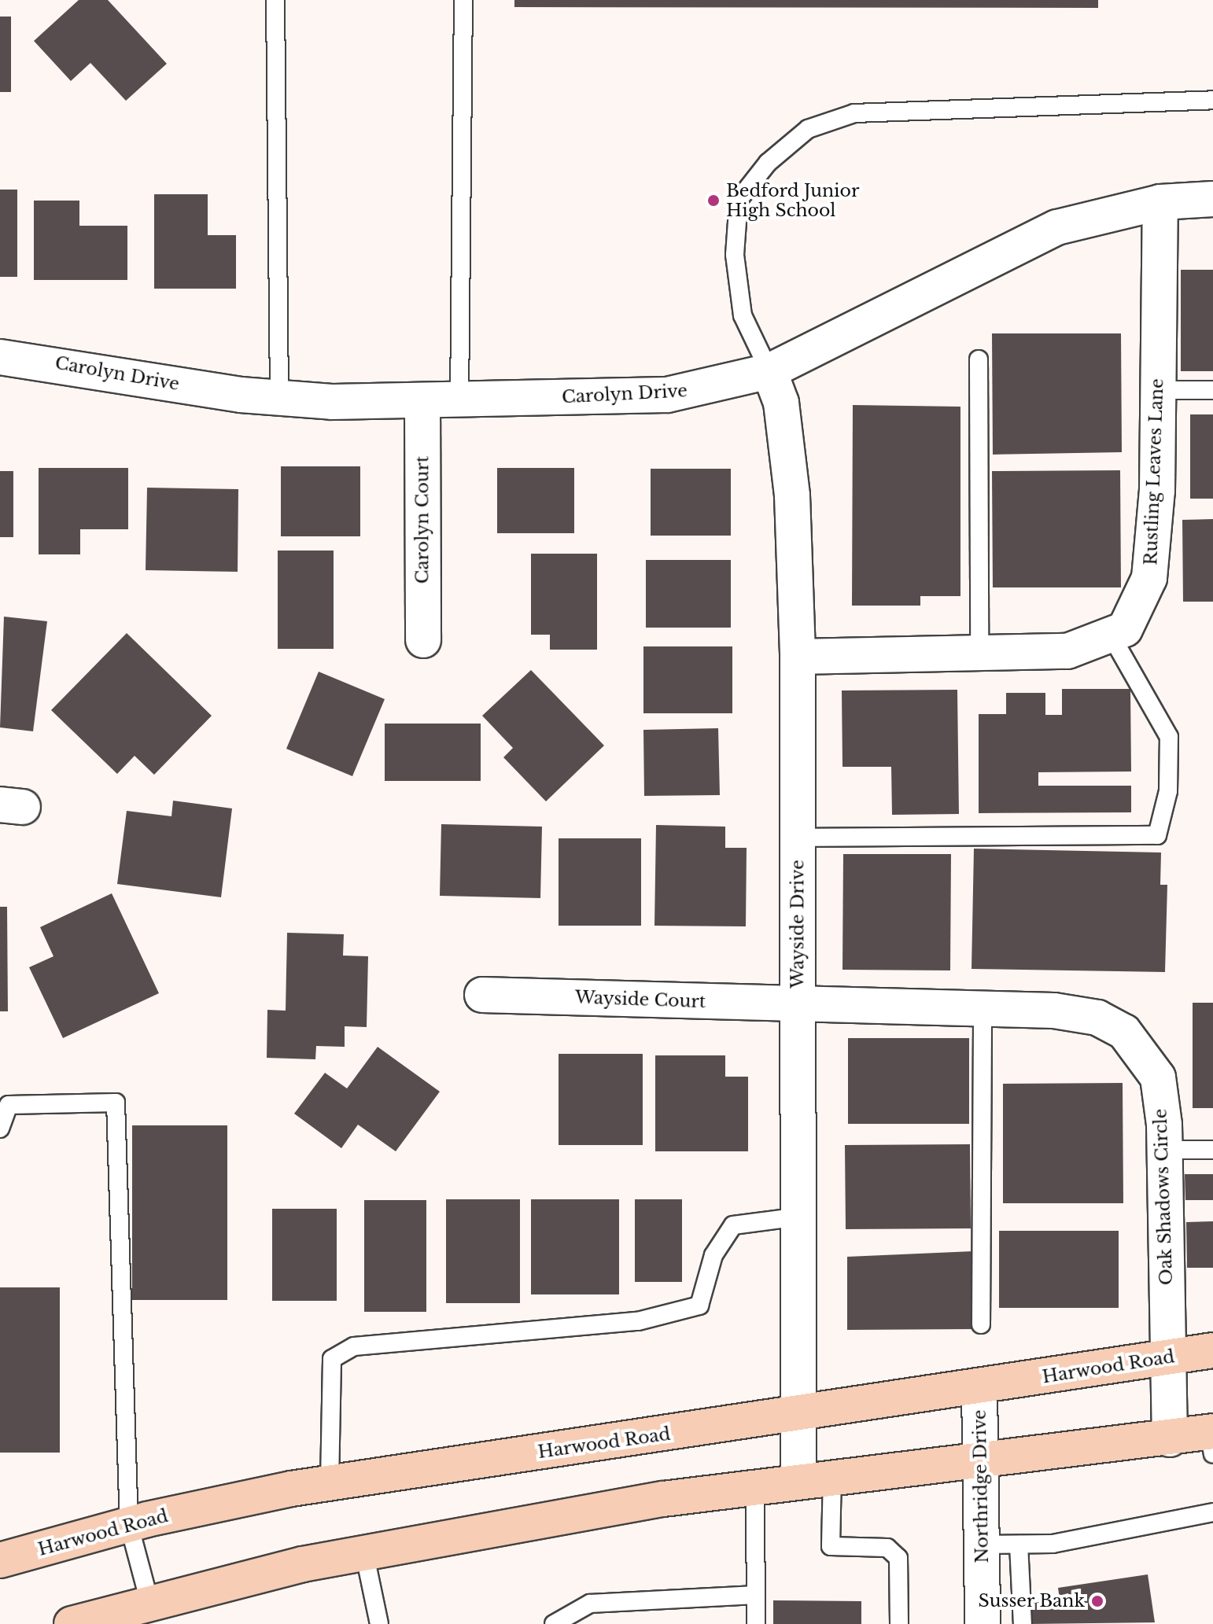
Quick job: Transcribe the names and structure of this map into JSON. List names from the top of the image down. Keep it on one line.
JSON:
{"streets":{"main road":["Harwood Road"],"street":["Carolyn Drive","Rustling Leaves Lane","Carolyn Court","Wayside Drive","Wayside Court","Oak Shadows Circle","Northridge Drive"]},"crossings":[["Carolyn Drive","Rustling Leaves Lane"],["Carolyn Drive","Carolyn Court"],["Carolyn Drive","Wayside Drive"],["Wayside Drive","Wayside Court"],["Wayside Drive","Oak Shadows Circle"],["Wayside Drive","Harwood Road"],["Wayside Court","Oak Shadows Circle"],["Oak Shadows Circle","Harwood Road"],["Harwood Road","Northridge Drive"]],"places":["Bedford Junior High School","Susser Bank"]}
